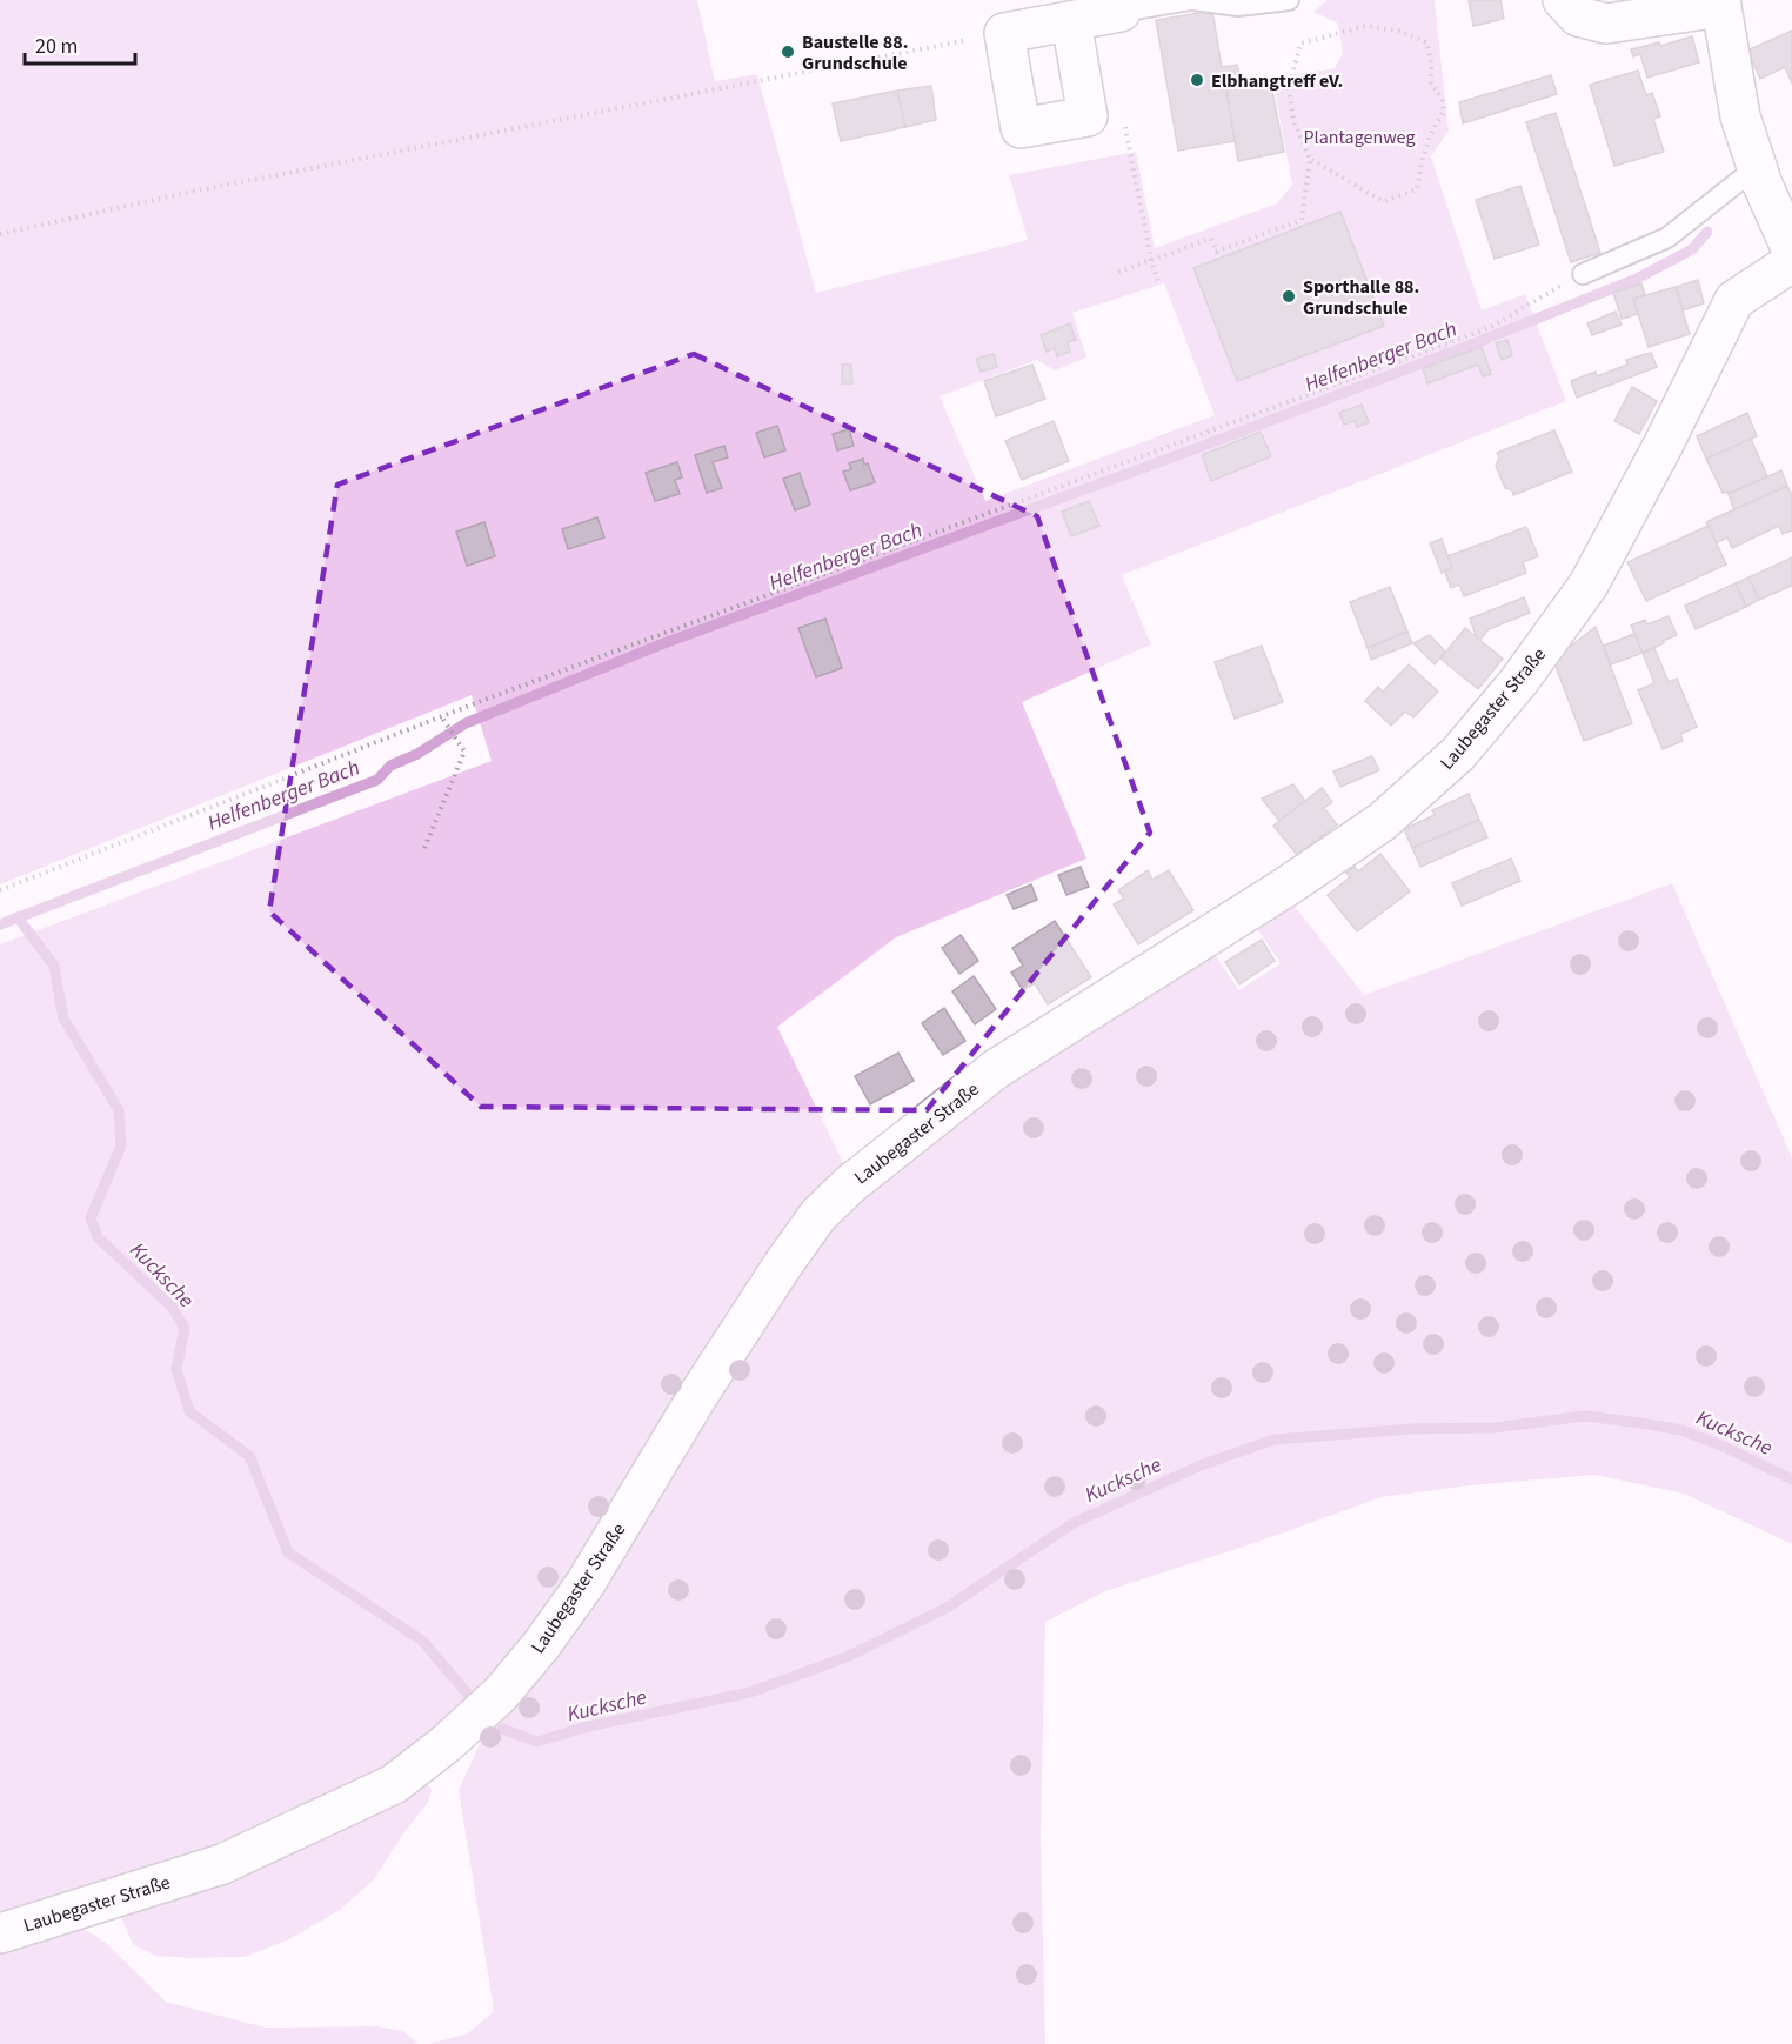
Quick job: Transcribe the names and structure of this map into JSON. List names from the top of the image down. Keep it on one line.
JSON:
{"streets":{"street":["Laubegaster Straße"]},"water":["Helfenberger Bach","Kucksche"],"parks":["Plantagenweg"],"places":["Baustelle 88. Grundschule","Elbhangtreff eV.","Sporthalle 88. Grundschule"],"scale_bar":"20 m"}
